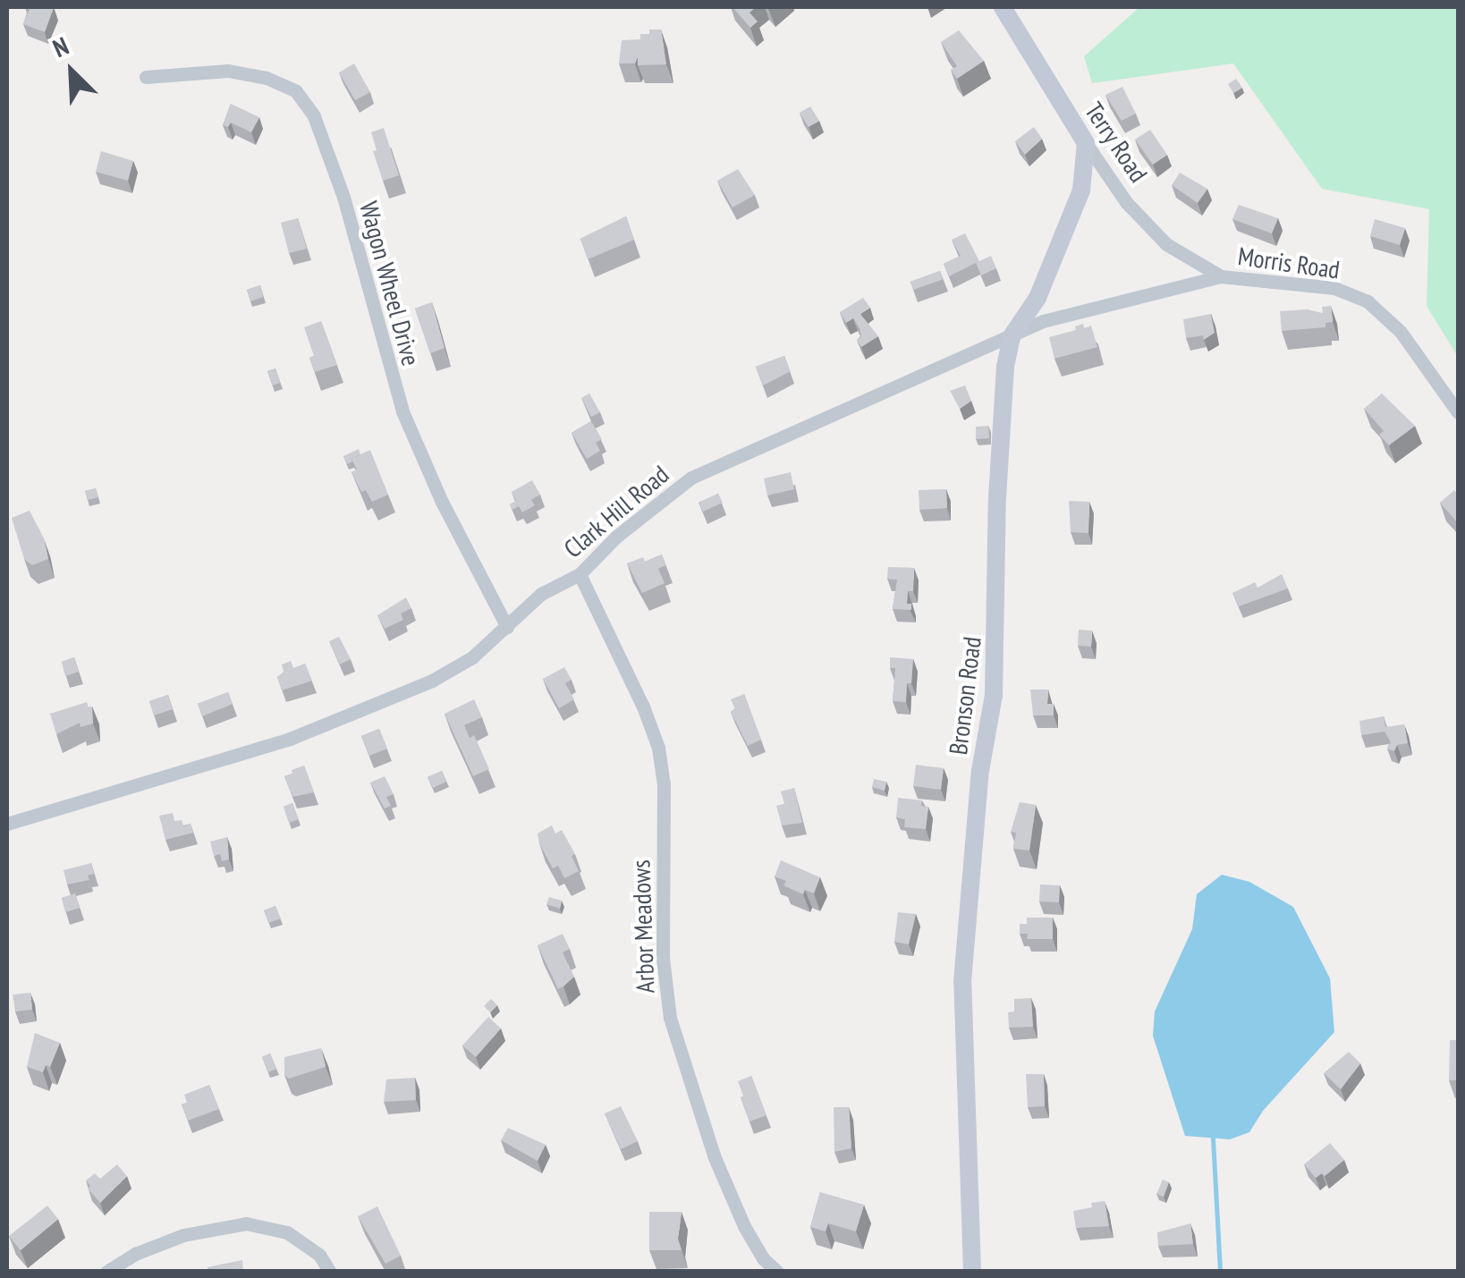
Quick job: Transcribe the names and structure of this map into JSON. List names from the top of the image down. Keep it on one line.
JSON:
{"streets":{"street":["Terry Road","Morris Road","Wagon Wheel Drive","Clark Hill Road","Bronson Road","Arbor Meadows"]},"crossings":[["Terry Road","Morris Road"],["Terry Road","Clark Hill Road"],["Terry Road","Bronson Road"],["Morris Road","Clark Hill Road"],["Wagon Wheel Drive","Clark Hill Road"],["Clark Hill Road","Bronson Road"],["Clark Hill Road","Arbor Meadows"]],"north":"top left"}
